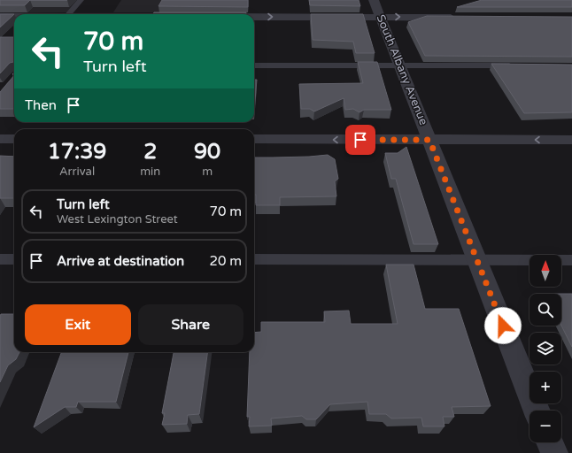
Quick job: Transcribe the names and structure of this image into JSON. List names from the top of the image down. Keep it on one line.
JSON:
{"streets":{"street":["South Albany Avenue"]},"north":"top","page":{"turn":["70 m","Turn left"],"then":"Then","eta":["17:39","Arrival","2","min","90","m"],"list":[{"name":"Turn left","note":"West Lexington Street","value":"70 m"},{"name":"Arrive at destination","value":"20 m"}],"map_buttons":["+","−"],"buttons":["Exit","Share"]}}
